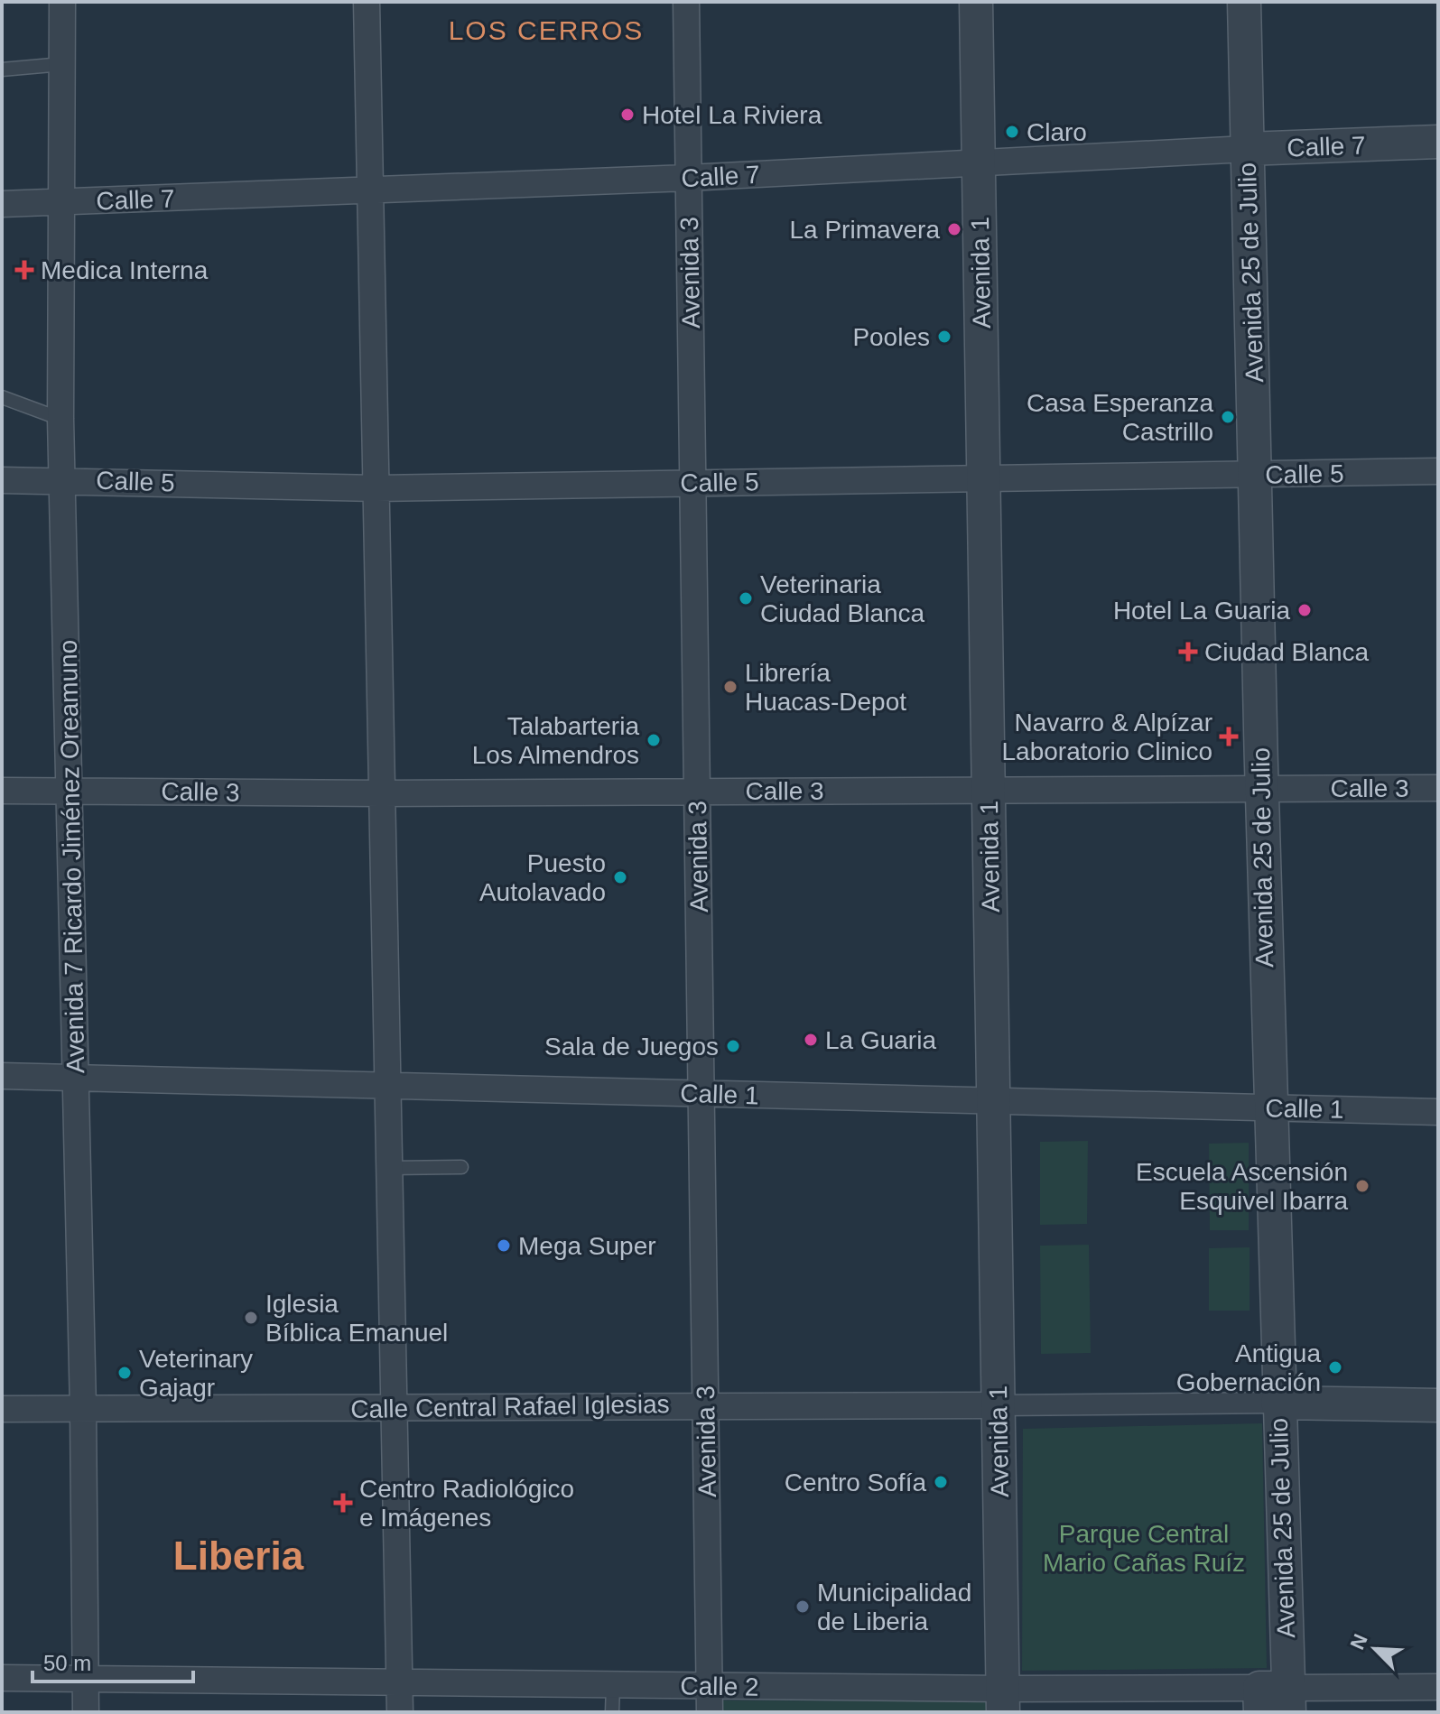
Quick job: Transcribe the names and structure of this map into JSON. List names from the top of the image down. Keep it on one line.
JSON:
{"streets":{"street":["Calle 7","Avenida 3","Avenida 1","Avenida 25 de Julio","Calle 5","Calle 3","Avenida 7 Ricardo Jiménez Oreamuno","Calle 1","Calle Central Rafael Iglesias","Calle 2"]},"crossings":[["Calle 7","Avenida 3"],["Calle 7","Avenida 1"],["Calle 7","Avenida 25 de Julio"],["Calle 7","Avenida 7 Ricardo Jiménez Oreamuno"],["Avenida 3","Calle 5"],["Avenida 3","Calle 3"],["Avenida 3","Calle 1"],["Avenida 3","Calle Central Rafael Iglesias"],["Avenida 3","Calle 2"],["Avenida 1","Calle 5"],["Avenida 1","Calle 3"],["Avenida 1","Calle 1"],["Avenida 1","Calle Central Rafael Iglesias"],["Avenida 1","Calle 2"],["Avenida 25 de Julio","Calle 5"],["Avenida 25 de Julio","Calle 3"],["Avenida 25 de Julio","Calle 1"],["Avenida 25 de Julio","Calle Central Rafael Iglesias"],["Avenida 25 de Julio","Calle 2"],["Calle 5","Avenida 7 Ricardo Jiménez Oreamuno"],["Calle 3","Avenida 7 Ricardo Jiménez Oreamuno"],["Avenida 7 Ricardo Jiménez Oreamuno","Calle 1"],["Avenida 7 Ricardo Jiménez Oreamuno","Calle Central Rafael Iglesias"],["Avenida 7 Ricardo Jiménez Oreamuno","Calle 2"]],"districts":["LOS CERROS","Liberia"],"parks":["Parque Central Mario Cañas Ruíz"],"places":{"other":["Hotel La Riviera","Claro","La Primavera","Pooles","Casa Esperanza Castrillo","Veterinaria Ciudad Blanca","Hotel La Guaria","Librería Huacas-Depot","Talabarteria Los Almendros","Puesto Autolavado","La Guaria","Sala de Juegos","Escuela Ascensión Esquivel Ibarra","Mega Super","Iglesia Bíblica Emanuel","Antigua Gobernación","Veterinary Gajagr","Centro Sofía","Municipalidad de Liberia"],"health":["Medica Interna","Ciudad Blanca","Navarro & Alpízar Laboratorio Clinico","Centro Radiológico e Imágenes"]},"scale_bar":"50 m","north":"top left"}
